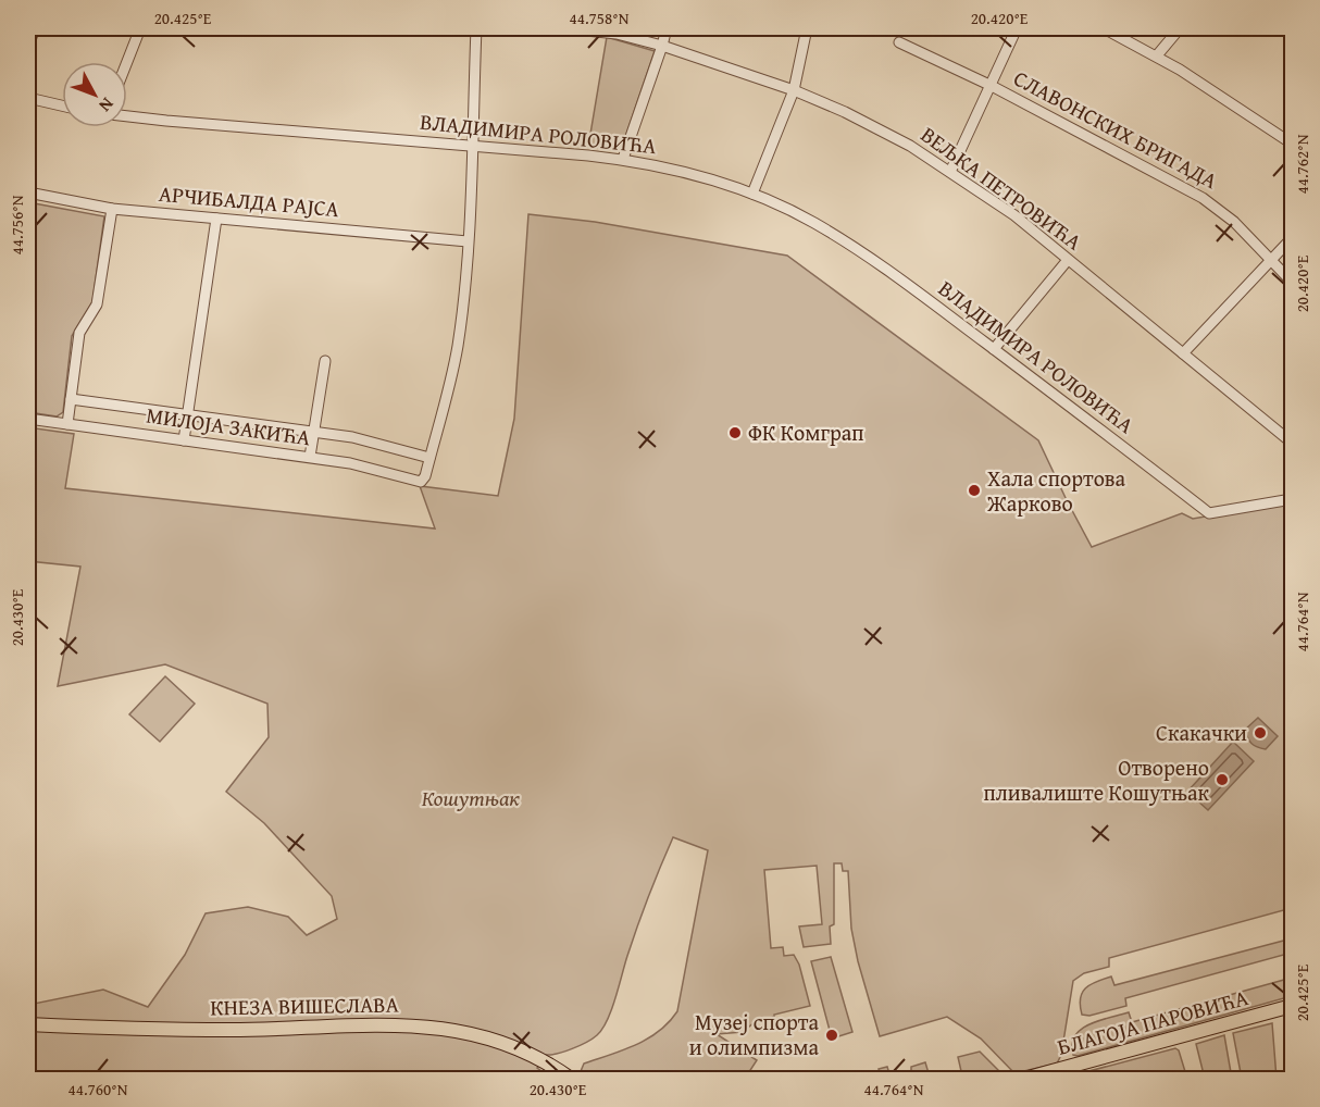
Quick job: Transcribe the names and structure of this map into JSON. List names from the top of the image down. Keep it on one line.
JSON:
{"streets":{"main road":["КНЕЗА ВИШЕСЛАВА","БЛАГОЈА ПАРОВИЋА"],"street":["СЛАВОНСКИХ БРИГАДА","ВЛАДИМИРА РОЛОВИЋА","ВЕЉКА ПЕТРОВИЋА","АРЧИБАЛДА РАЈСА","МИЛОЈА ЗАКИЋА"]},"parks":["Кошутњак"],"places":["ФК Комграп","Хала спортова Жарково","Скакачки","Отворено пливалиште Кошутњак","Музеј спорта и олимпизма"],"north":"bottom right","coordinates":["20.425°E","44.758°N","20.420°E","44.762°N","44.756°N","20.430°E","44.764°N","44.760°N"]}
